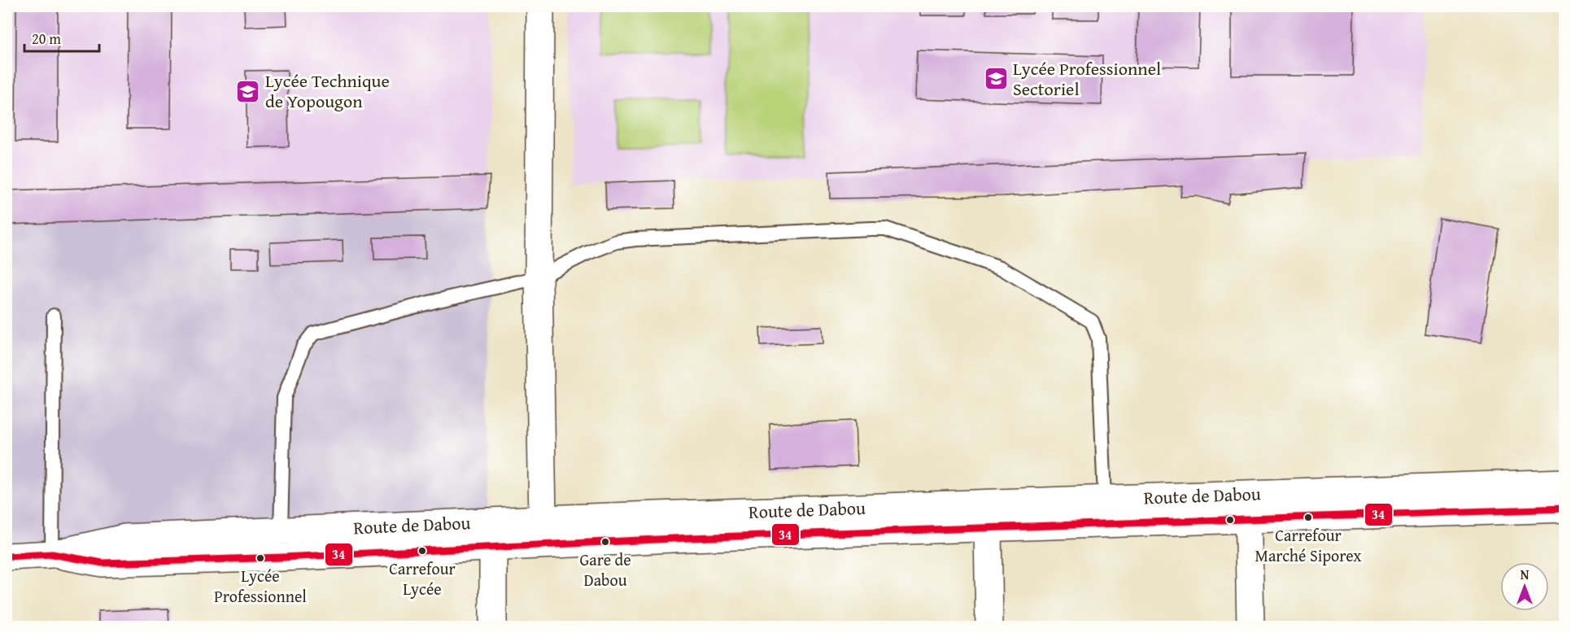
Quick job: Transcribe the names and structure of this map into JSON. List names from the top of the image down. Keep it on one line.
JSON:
{"streets":{"street":["Route de Dabou"]},"places":{"school or university":["Lycée Professionnel Sectoriel","Lycée Technique de Yopougon"],"other":["Carrefour Marché Siporex","Gare de Dabou","Carrefour Lycée","Lycée Professionnel"]},"lines":["transit line 34"],"scale_bar":"20 m","north":"top"}
